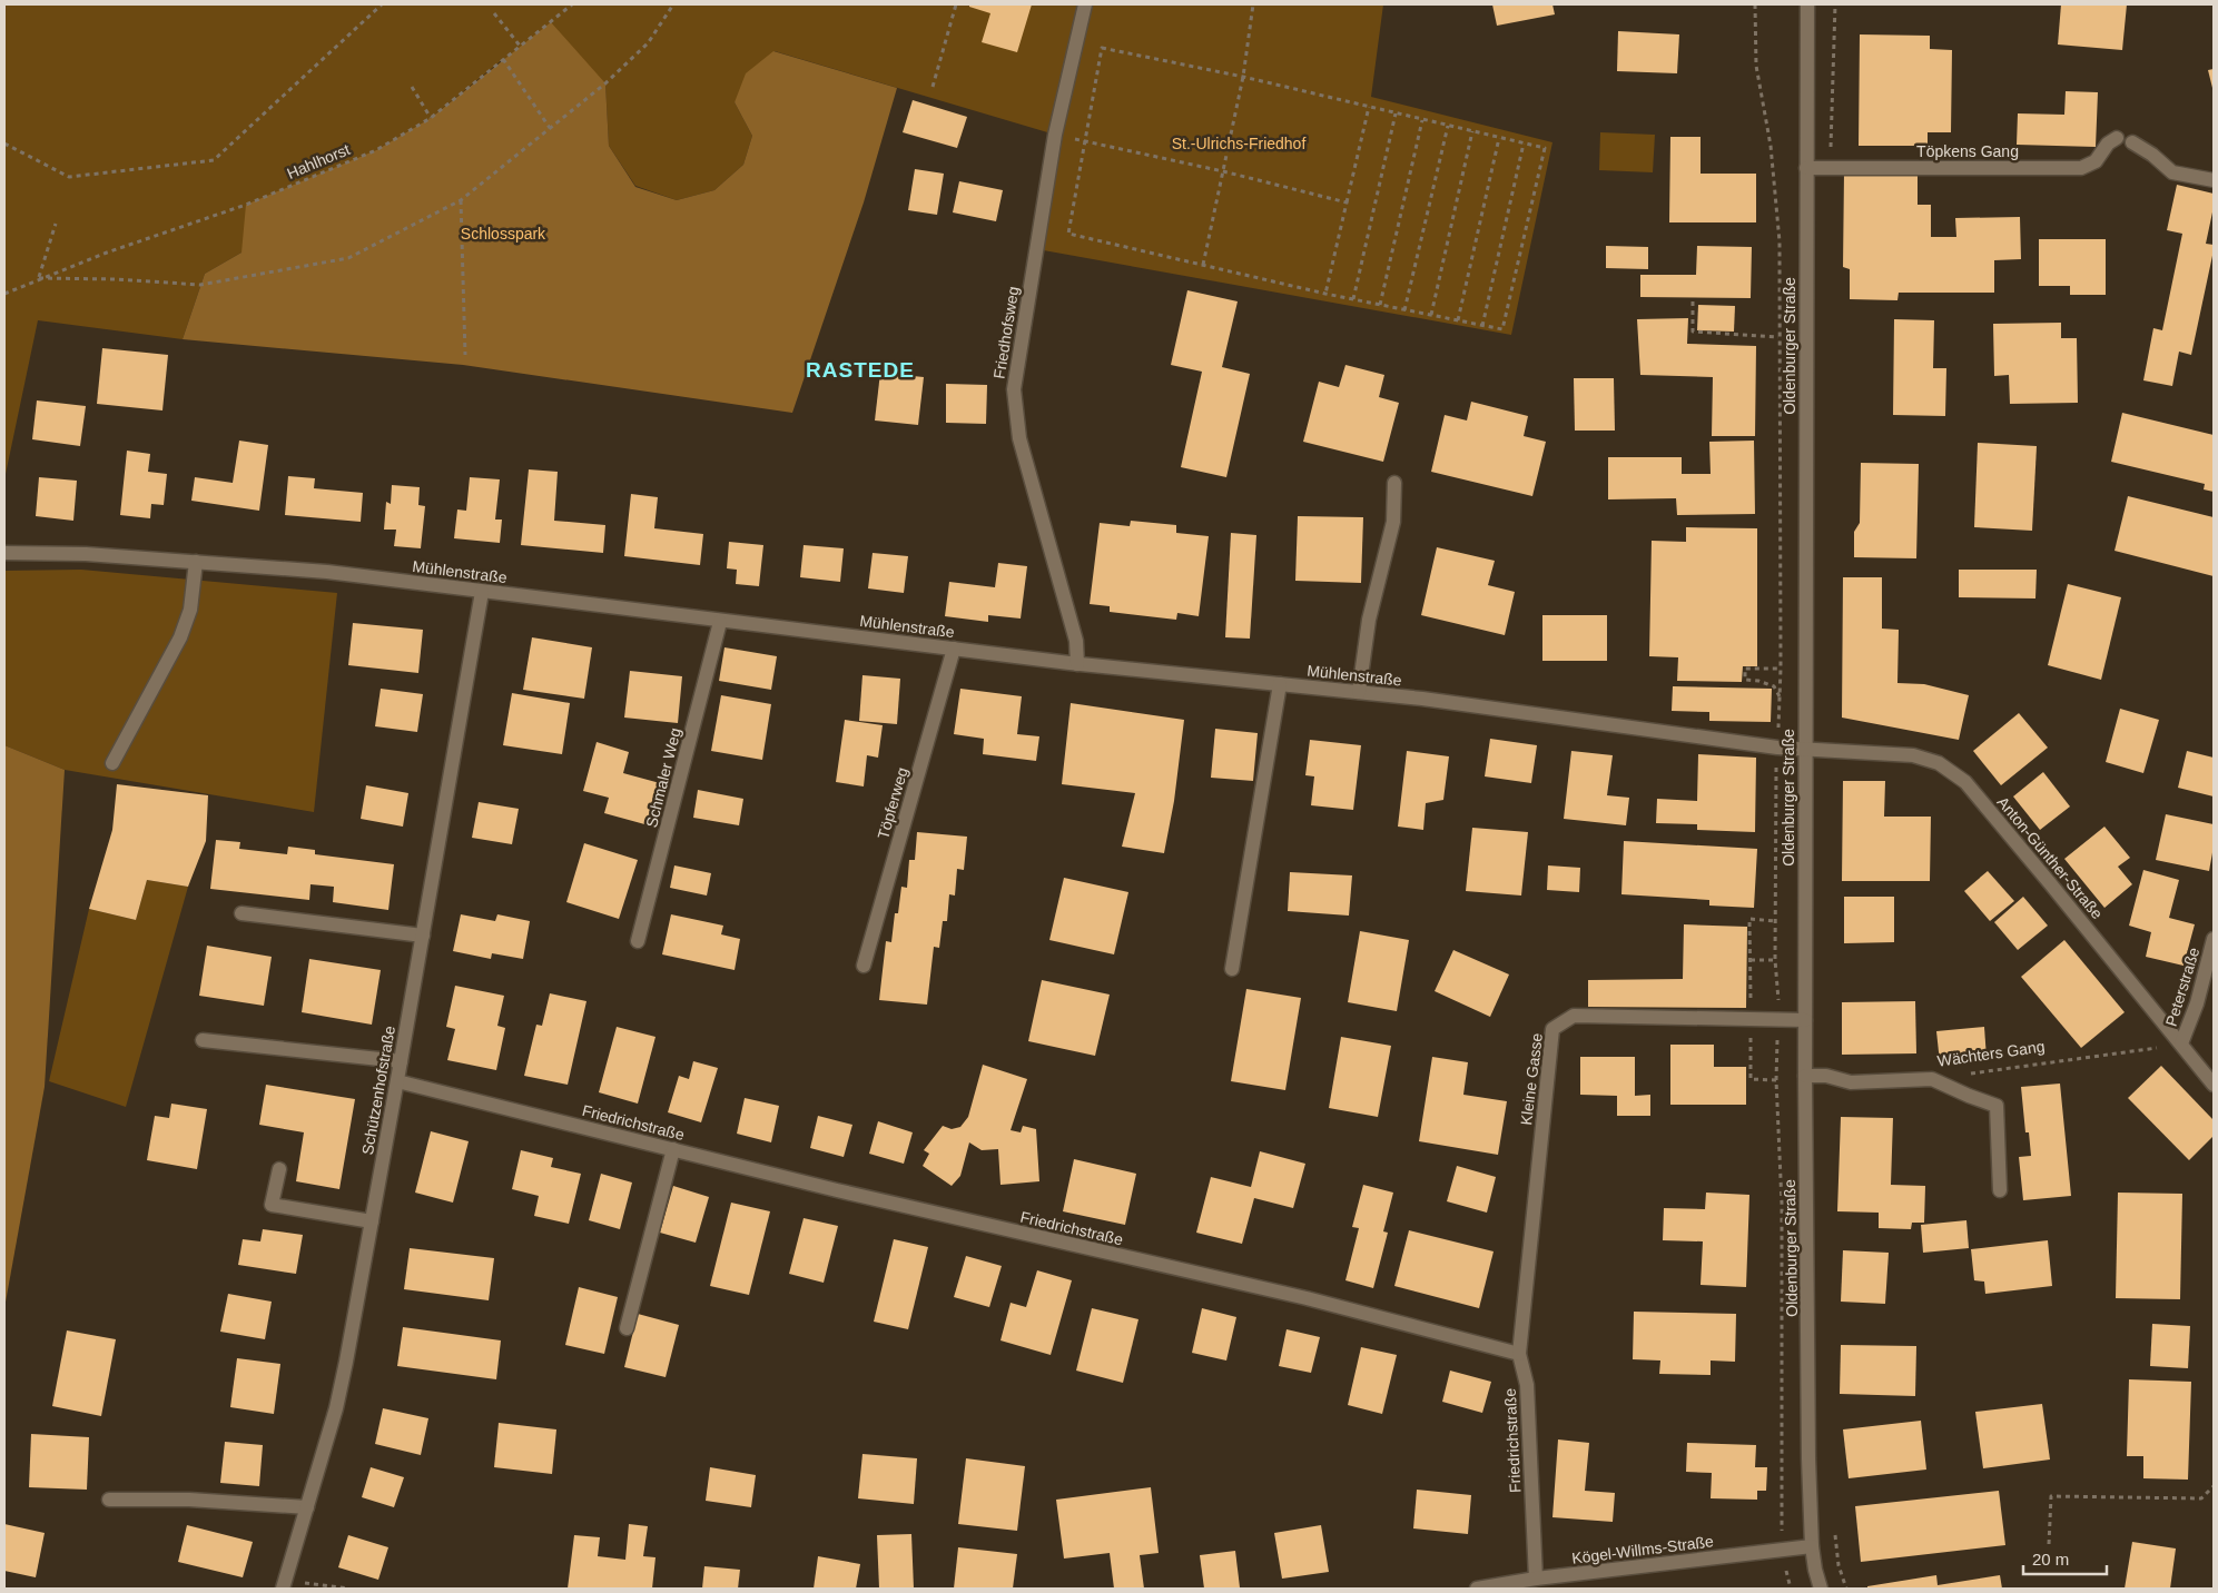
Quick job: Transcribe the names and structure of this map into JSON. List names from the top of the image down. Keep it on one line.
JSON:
{"streets":{"street":["Töpkens Gang","Friedhofsweg","Oldenburger Straße","Mühlenstraße","Schmaler Weg","Töpferweg","Anton-Günther-Straße","Peterstraße","Wächters Gang","Kleine Gasse","Schützenhofstraße","Friedrichstraße","Kögel-Willms-Straße"],"path":["Hahlhorst"]},"crossings":[["Töpkens Gang","Oldenburger Straße"],["Friedhofsweg","Mühlenstraße"],["Oldenburger Straße","Mühlenstraße"],["Oldenburger Straße","Anton-Günther-Straße"],["Oldenburger Straße","Wächters Gang"],["Oldenburger Straße","Kleine Gasse"],["Oldenburger Straße","Kögel-Willms-Straße"],["Mühlenstraße","Schmaler Weg"],["Mühlenstraße","Töpferweg"],["Mühlenstraße","Anton-Günther-Straße"],["Mühlenstraße","Schützenhofstraße"],["Anton-Günther-Straße","Peterstraße"],["Anton-Günther-Straße","Wächters Gang"],["Peterstraße","Wächters Gang"],["Kleine Gasse","Friedrichstraße"],["Schützenhofstraße","Friedrichstraße"],["Friedrichstraße","Kögel-Willms-Straße"]],"districts":["RASTEDE"],"parks":["St.-Ulrichs-Friedhof","Schlosspark"],"scale_bar":"20 m"}
